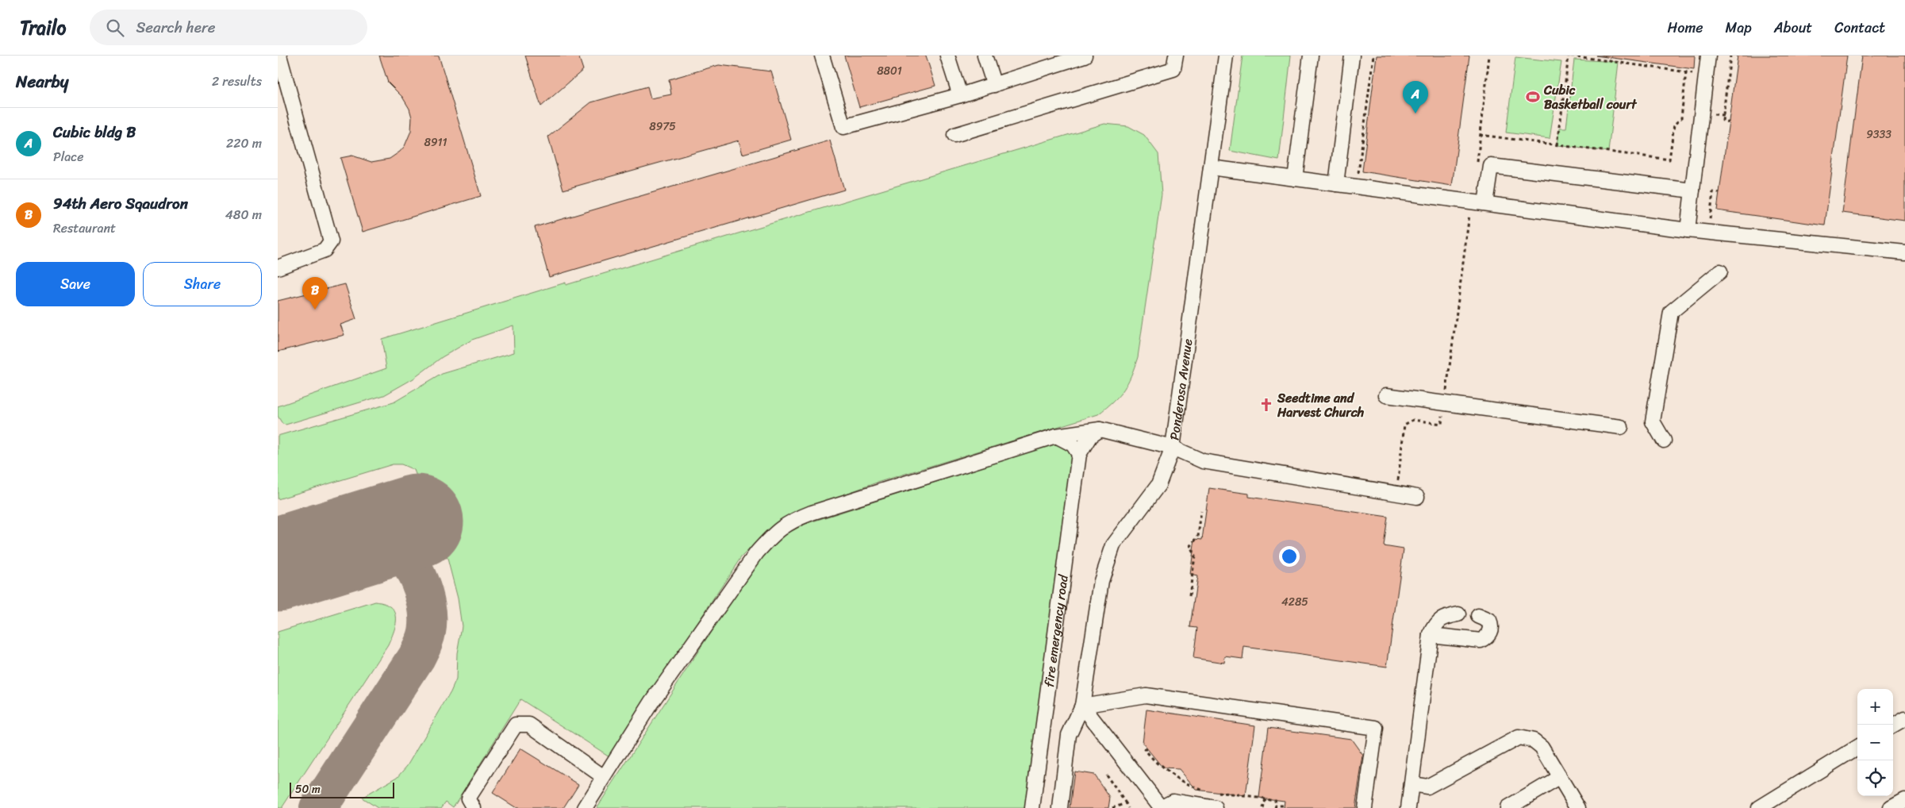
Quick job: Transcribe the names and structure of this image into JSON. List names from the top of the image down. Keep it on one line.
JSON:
{"streets":{"street":["Ponderosa Avenue","fire emergency road"]},"places":{"sports":["Cubic Basketball court"],"church":["Seedtime and Harvest Church"]},"house_numbers":["8801","8975","9333","8911","4285"],"scale_bar":"50 m","page":{"header":"Trailo","search":"Search here","nav":["Home","Map","About","Contact"],"heading":["Nearby","2 results"],"pins":["A","B"],"list":[{"mark":"A","name":"Cubic bldg B","note":"Place","value":"220 m"},{"mark":"B","name":"94th Aero Sqaudron","note":"Restaurant","value":"480 m"}],"buttons":["Save","Share"],"map_buttons":["+","−"],"scale":"50 m"}}
